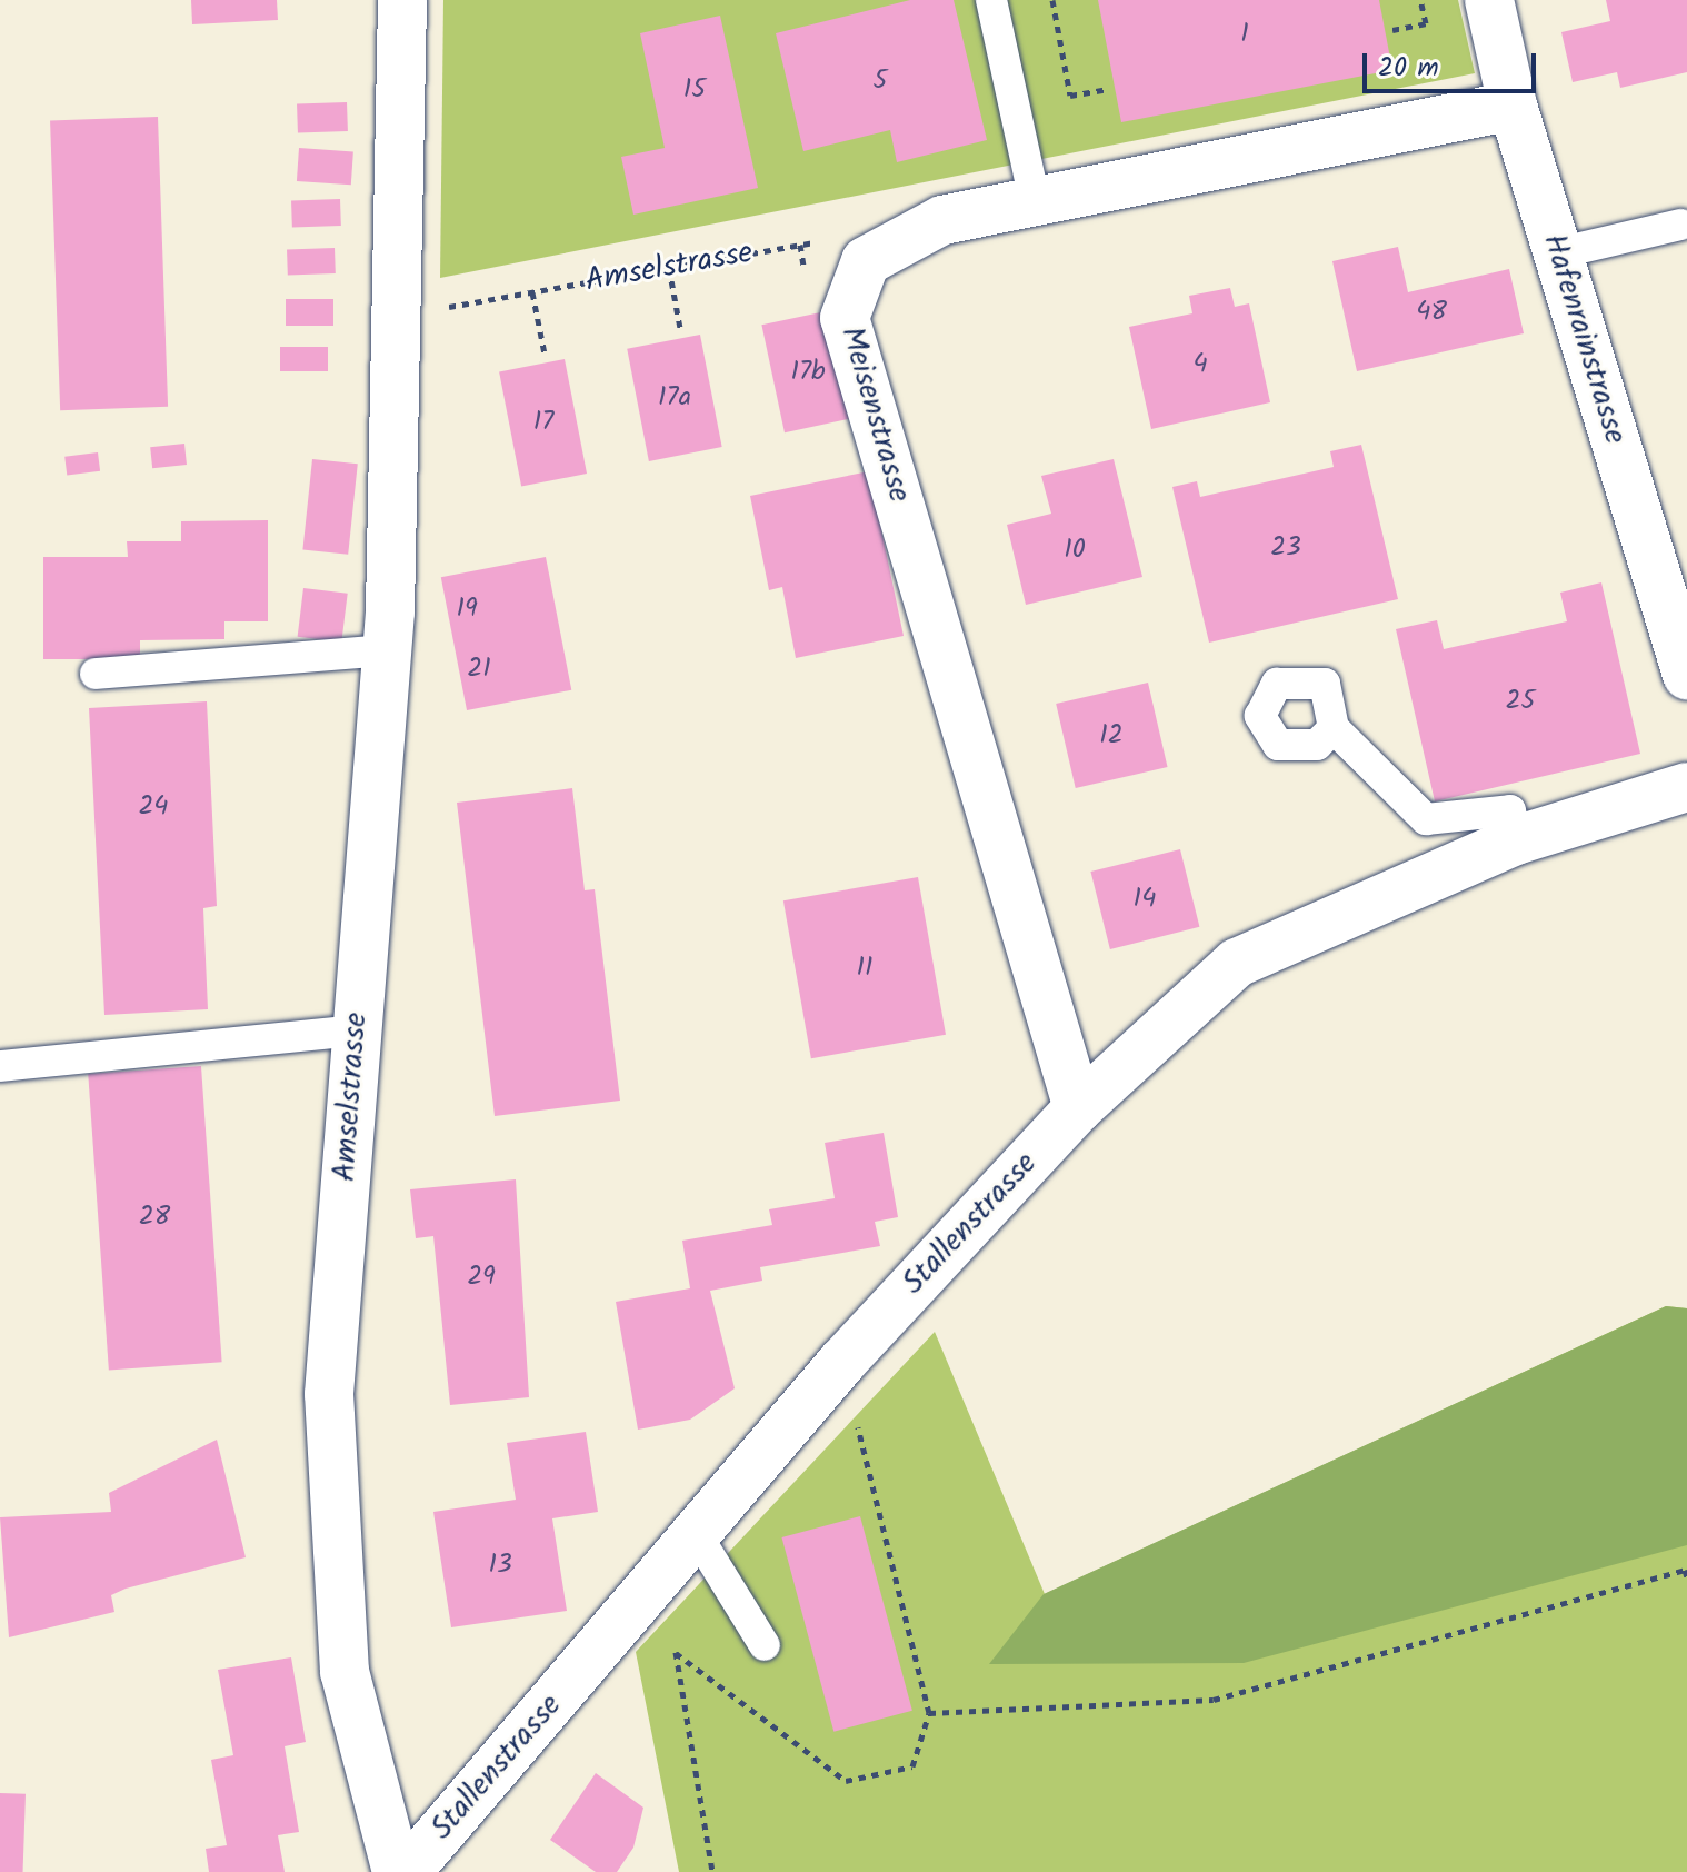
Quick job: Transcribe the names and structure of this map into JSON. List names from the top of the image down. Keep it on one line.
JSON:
{"streets":{"street":["Amselstrasse","Hafenrainstrasse","Meisenstrasse","Stallenstrasse"]},"crossings":[["Hafenrainstrasse","Meisenstrasse"],["Meisenstrasse","Stallenstrasse"]],"house_numbers":["1","5","15","48","4","17b","17a","17","23","10","19","21","25","12","24","14","11","28","29","13"],"scale_bar":"20 m"}
